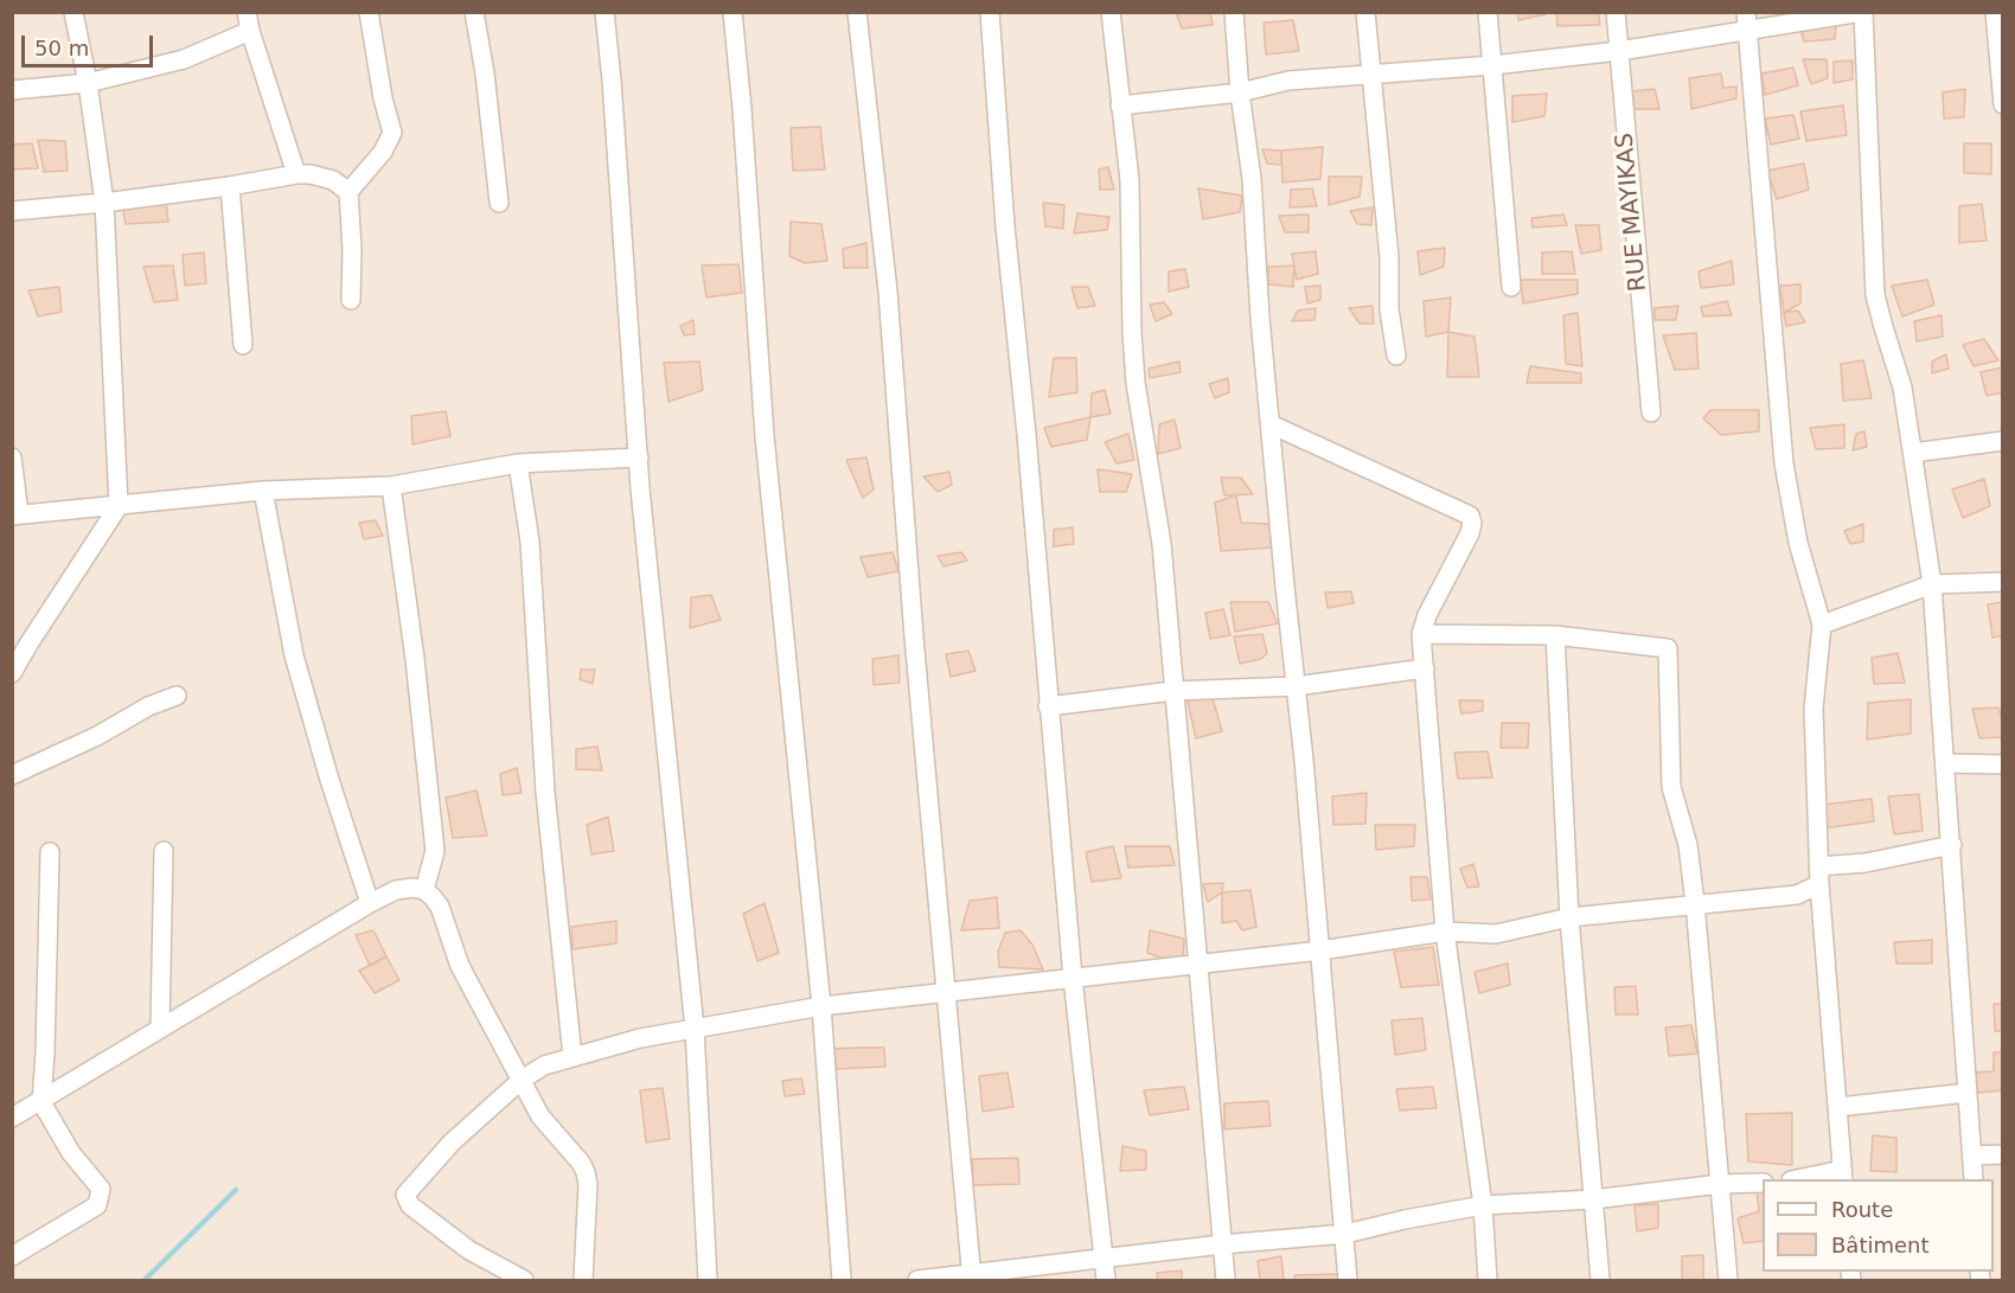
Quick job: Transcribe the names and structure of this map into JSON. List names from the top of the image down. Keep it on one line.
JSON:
{"streets":{"street":["RUE MAYIKAS"]},"legend":["Route","Bâtiment"],"scale_bar":"50 m"}
